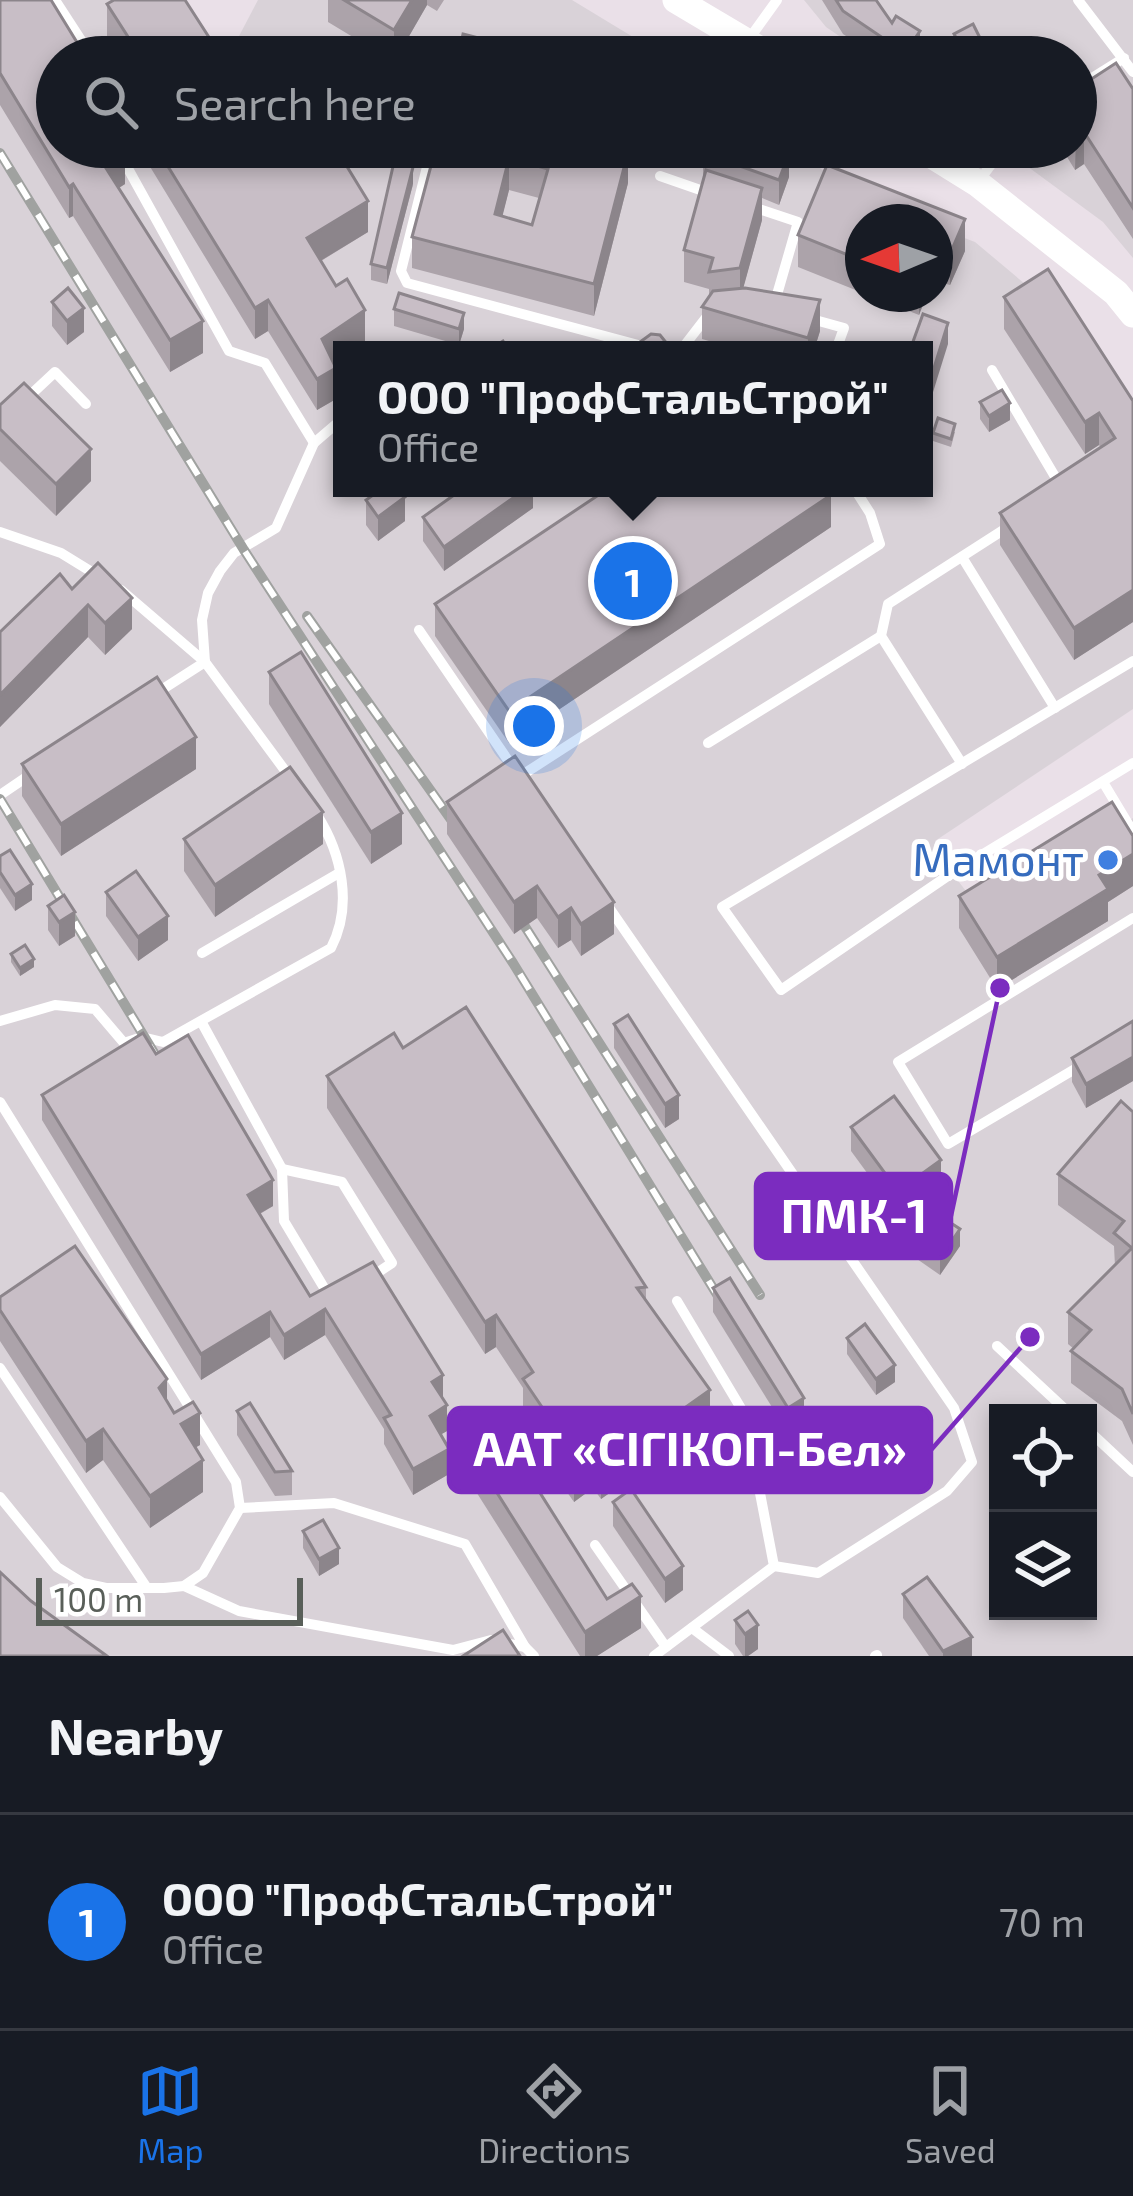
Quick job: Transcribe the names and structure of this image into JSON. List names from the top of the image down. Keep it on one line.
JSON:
{"places":["Мамонт","ПМК-1","ААТ «СІГІКОП-Бел»"],"scale_bar":"100 m","north":"left","page":{"search":"Search here","popup":["ООО \"ПрофСтальСтрой\"","Office"],"pins":"1","scale":"100 m","heading":"Nearby","list":[{"mark":"1","name":"ООО \"ПрофСтальСтрой\"","note":"Office","value":"70 m"}],"nav":["Map","Directions","Saved"]}}
